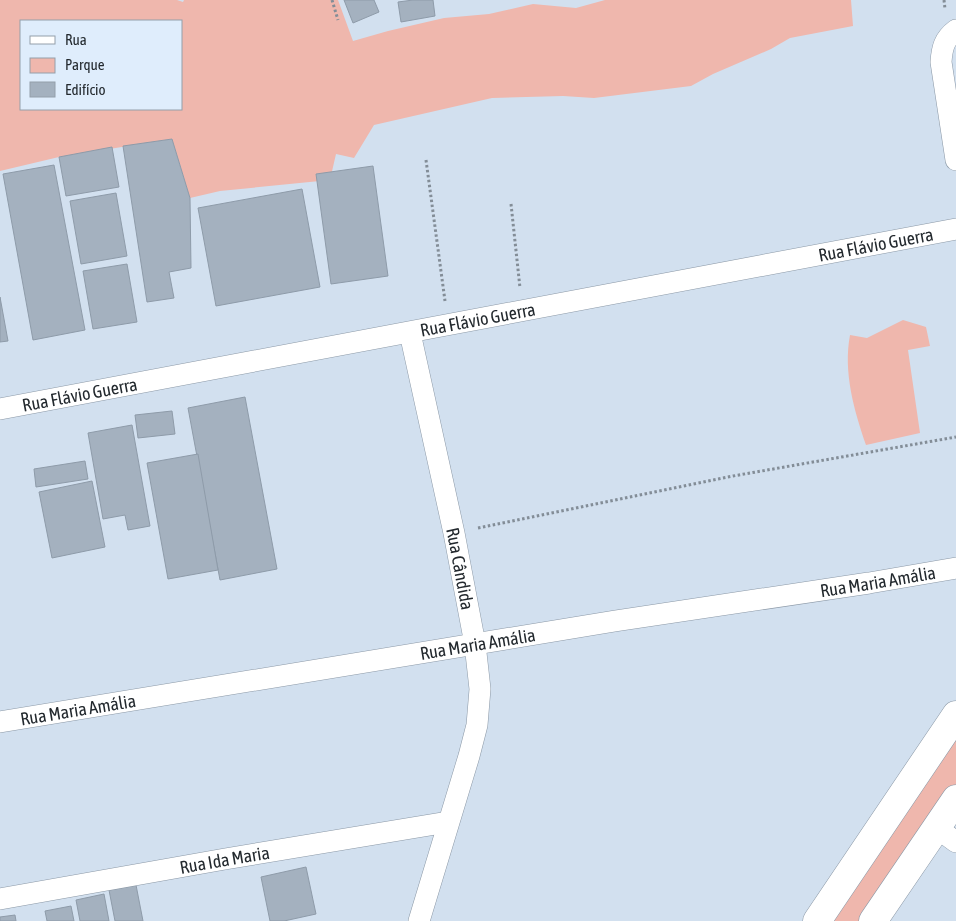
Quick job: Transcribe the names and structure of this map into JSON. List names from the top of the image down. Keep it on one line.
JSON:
{"streets":{"street":["Rua Flávio Guerra","Rua Cândida","Rua Maria Amália","Rua Ida Maria"]},"crossings":[["Rua Flávio Guerra","Rua Cândida"],["Rua Cândida","Rua Maria Amália"],["Rua Cândida","Rua Ida Maria"]],"legend":["Rua","Parque","Edifício"]}
